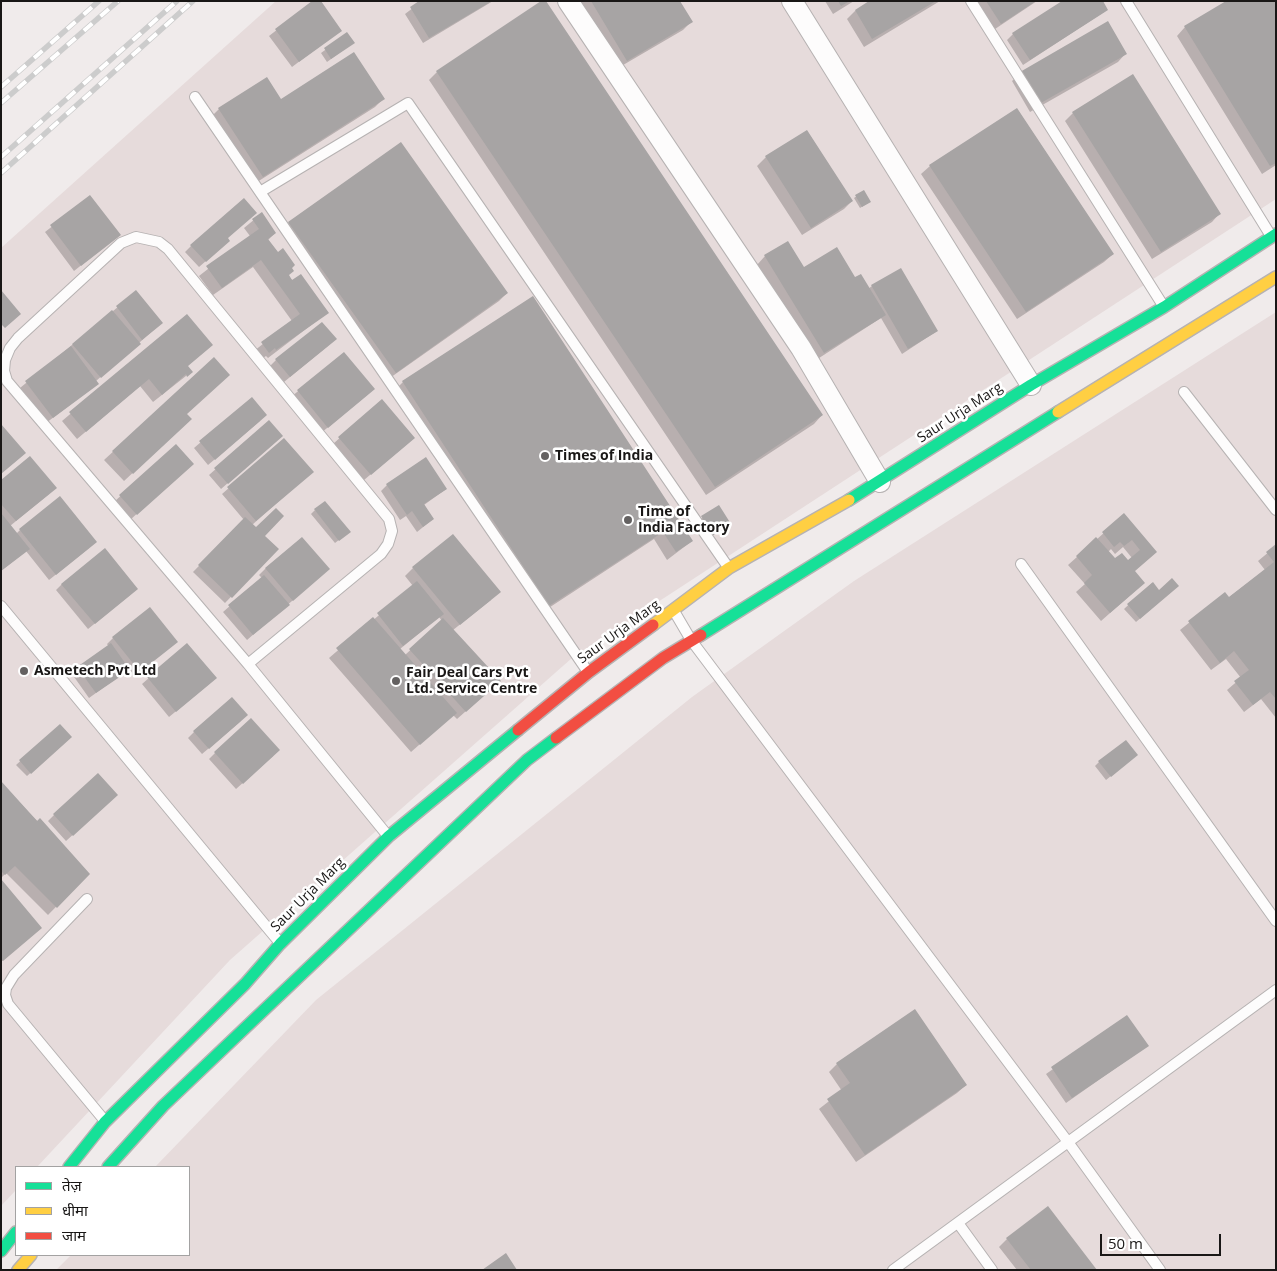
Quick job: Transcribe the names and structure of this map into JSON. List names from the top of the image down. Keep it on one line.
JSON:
{"streets":{"street":["Saur Urja Marg"]},"places":["Times of India","Time of India Factory","Asmetech Pvt Ltd","Fair Deal Cars Pvt Ltd. Service Centre"],"legend":["तेज़","धीमा","जाम"],"scale_bar":"50 m"}
